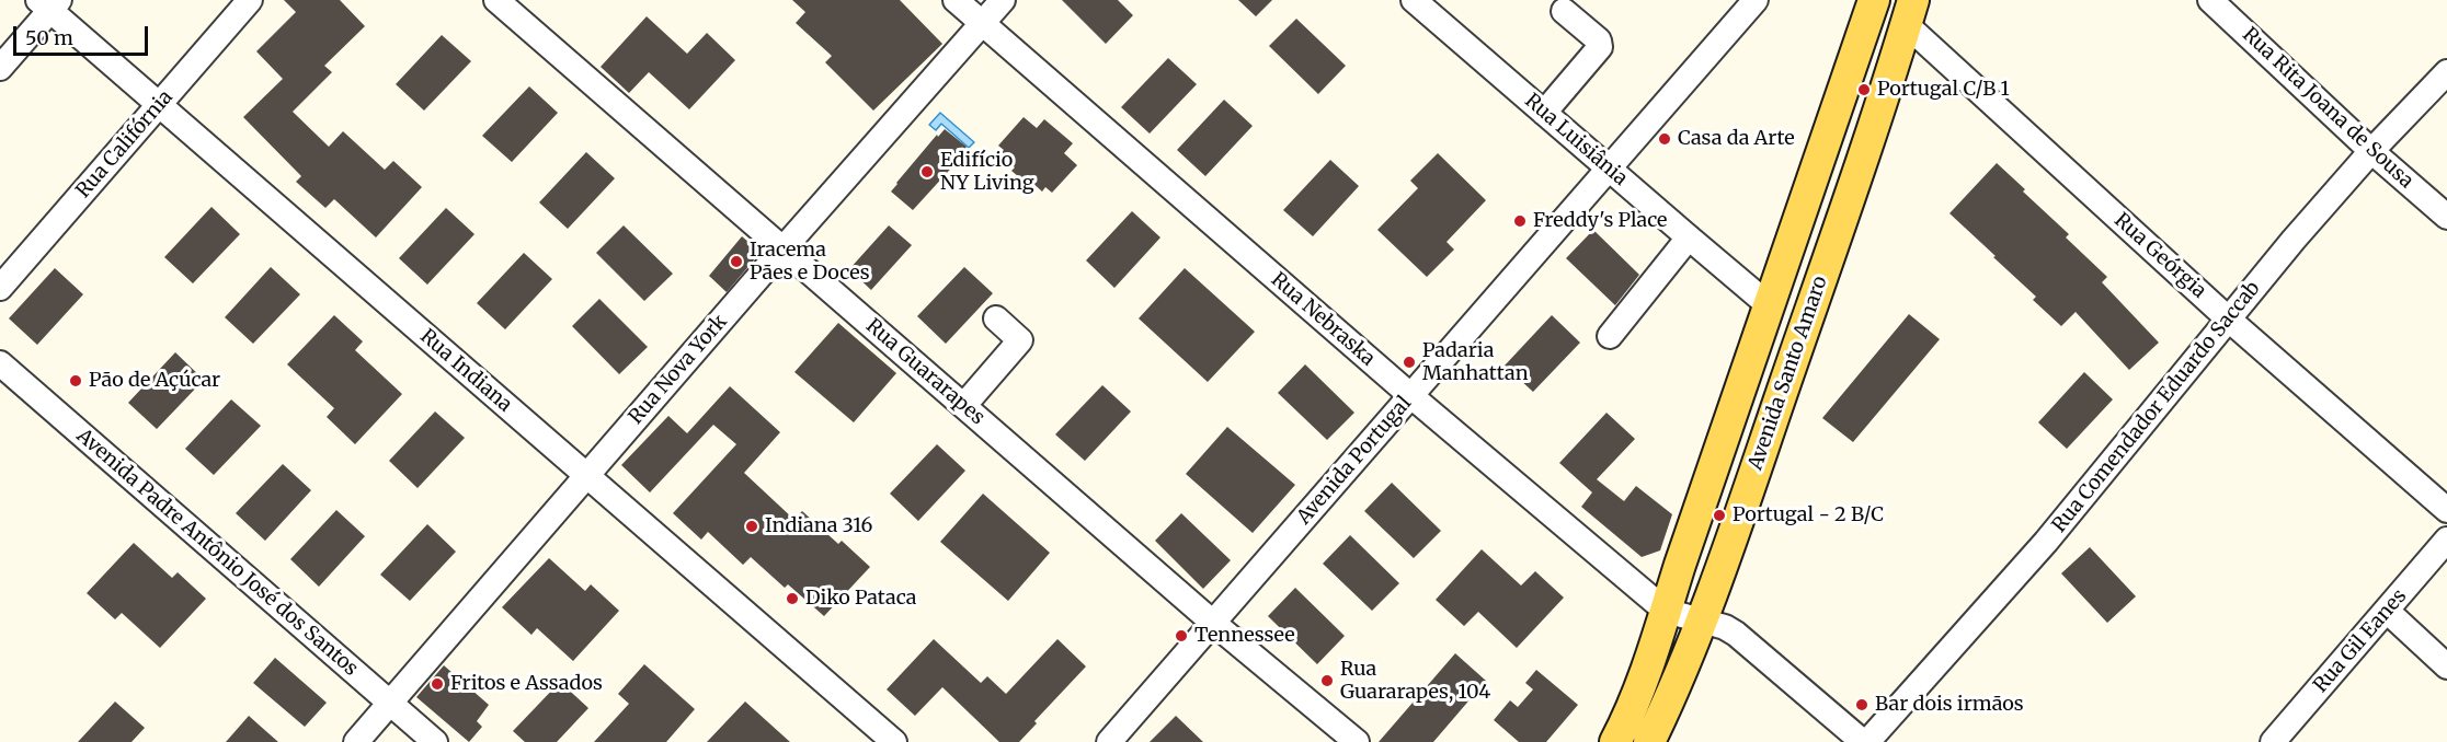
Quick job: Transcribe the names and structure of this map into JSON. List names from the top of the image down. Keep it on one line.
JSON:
{"streets":{"main road":["Avenida Santo Amaro"],"street":["Rua Rita Joana de Sousa","Rua Luisiânia","Rua Califórnia","Rua Geórgia","Rua Nebraska","Rua Nova York","Rua Indiana","Rua Guararapes","Rua Comendador Eduardo Saccab","Avenida Portugal","Avenida Padre Antônio José dos Santos","Rua Gil Eanes"]},"crossings":[["Rua Rita Joana de Sousa","Rua Comendador Eduardo Saccab"],["Rua Luisiânia","Avenida Santo Amaro"],["Rua Luisiânia","Avenida Portugal"],["Rua Califórnia","Rua Indiana"],["Rua Geórgia","Avenida Santo Amaro"],["Rua Geórgia","Rua Comendador Eduardo Saccab"],["Rua Nebraska","Rua Nova York"],["Rua Nebraska","Avenida Santo Amaro"],["Rua Nebraska","Rua Comendador Eduardo Saccab"],["Rua Nebraska","Avenida Portugal"],["Rua Nova York","Rua Indiana"],["Rua Nova York","Rua Guararapes"],["Rua Nova York","Avenida Padre Antônio José dos Santos"],["Rua Guararapes","Avenida Portugal"]],"places":["Portugal C/B 1","Casa da Arte","Edifício NY Living","Freddy's Place","Iracema Pães e Doces","Padaria Manhattan","Pão de Açúcar","Portugal - 2 B/C","Indiana 316","Diko Pataca","Tennessee","Rua Guararapes, 104","Fritos e Assados","Bar dois irmãos"],"scale_bar":"50 m"}
